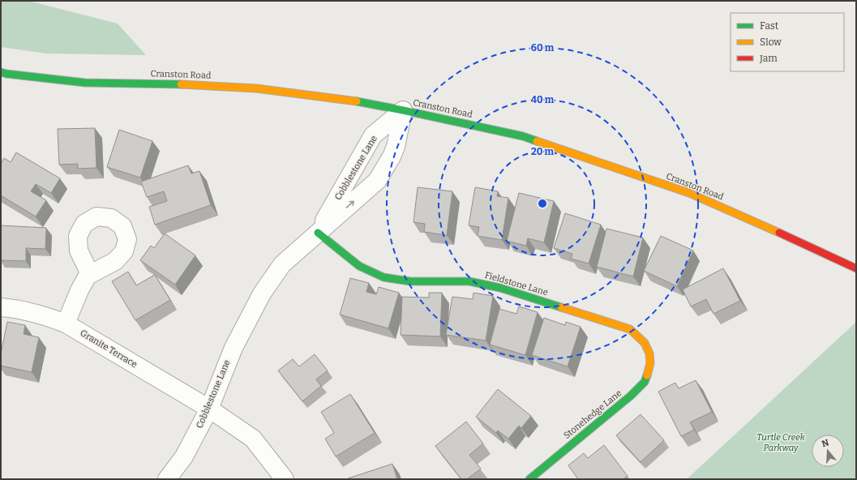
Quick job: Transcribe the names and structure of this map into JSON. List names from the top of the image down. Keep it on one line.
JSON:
{"streets":{"street":["Cranston Road","Cobblestone Lane","Fieldstone Lane","Granite Terrace","Stonehedge Lane"]},"crossings":[["Cranston Road","Cobblestone Lane"],["Cobblestone Lane","Fieldstone Lane"],["Cobblestone Lane","Granite Terrace"],["Fieldstone Lane","Stonehedge Lane"]],"parks":["Turtle Creek Parkway"],"legend":["Fast","Slow","Jam"],"north":"top","rings":["60 m","40 m","20 m"]}
